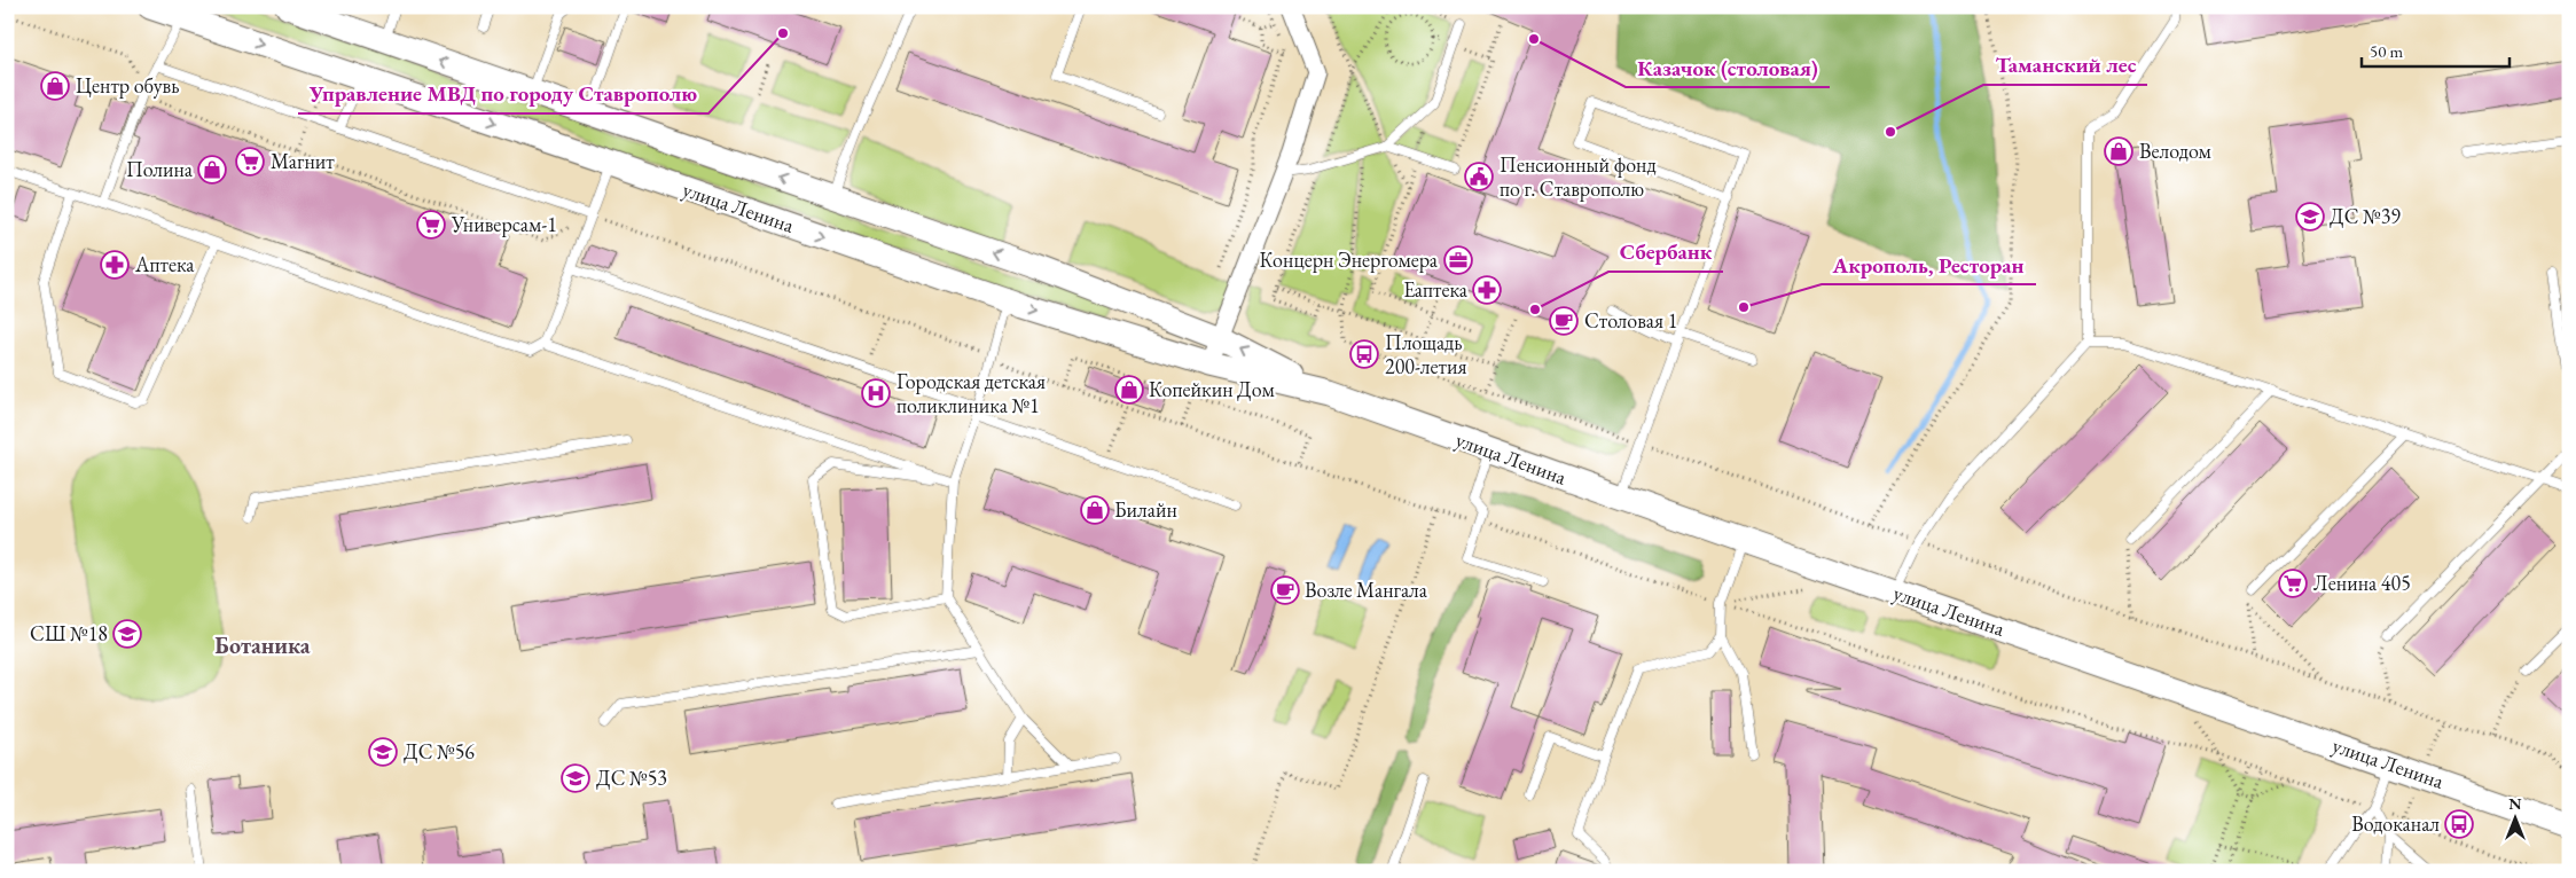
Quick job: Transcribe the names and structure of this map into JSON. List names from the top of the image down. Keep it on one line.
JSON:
{"streets":{"main road":["улица Ленина"]},"districts":["Ботаника"],"places":{"other":["Управление МВД по городу Ставрополю","Казачок (столовая)","Таманский лес","Акрополь, Ресторан","Сбербанк"],"shop":["Центр обувь","Велодом","Полина","Копейкин Дом","Билайн"],"supermarket":["Магнит","Универсам-1","Ленина 405"],"public building":["Пенсионный фонд по г. Ставрополю"],"school or university":["ДС №39","СШ №18","ДС №56","ДС №53"],"office":["Концерн Энергомера"],"pharmacy":["Аптека","Еаптека"],"cafe":["Столовая 1","Возле Мангала"],"bus stop":["Площадь 200-летия","Водоканал"],"hospital":["Городская детская поликлиника №1"]},"scale_bar":"50 m","north":"top"}
